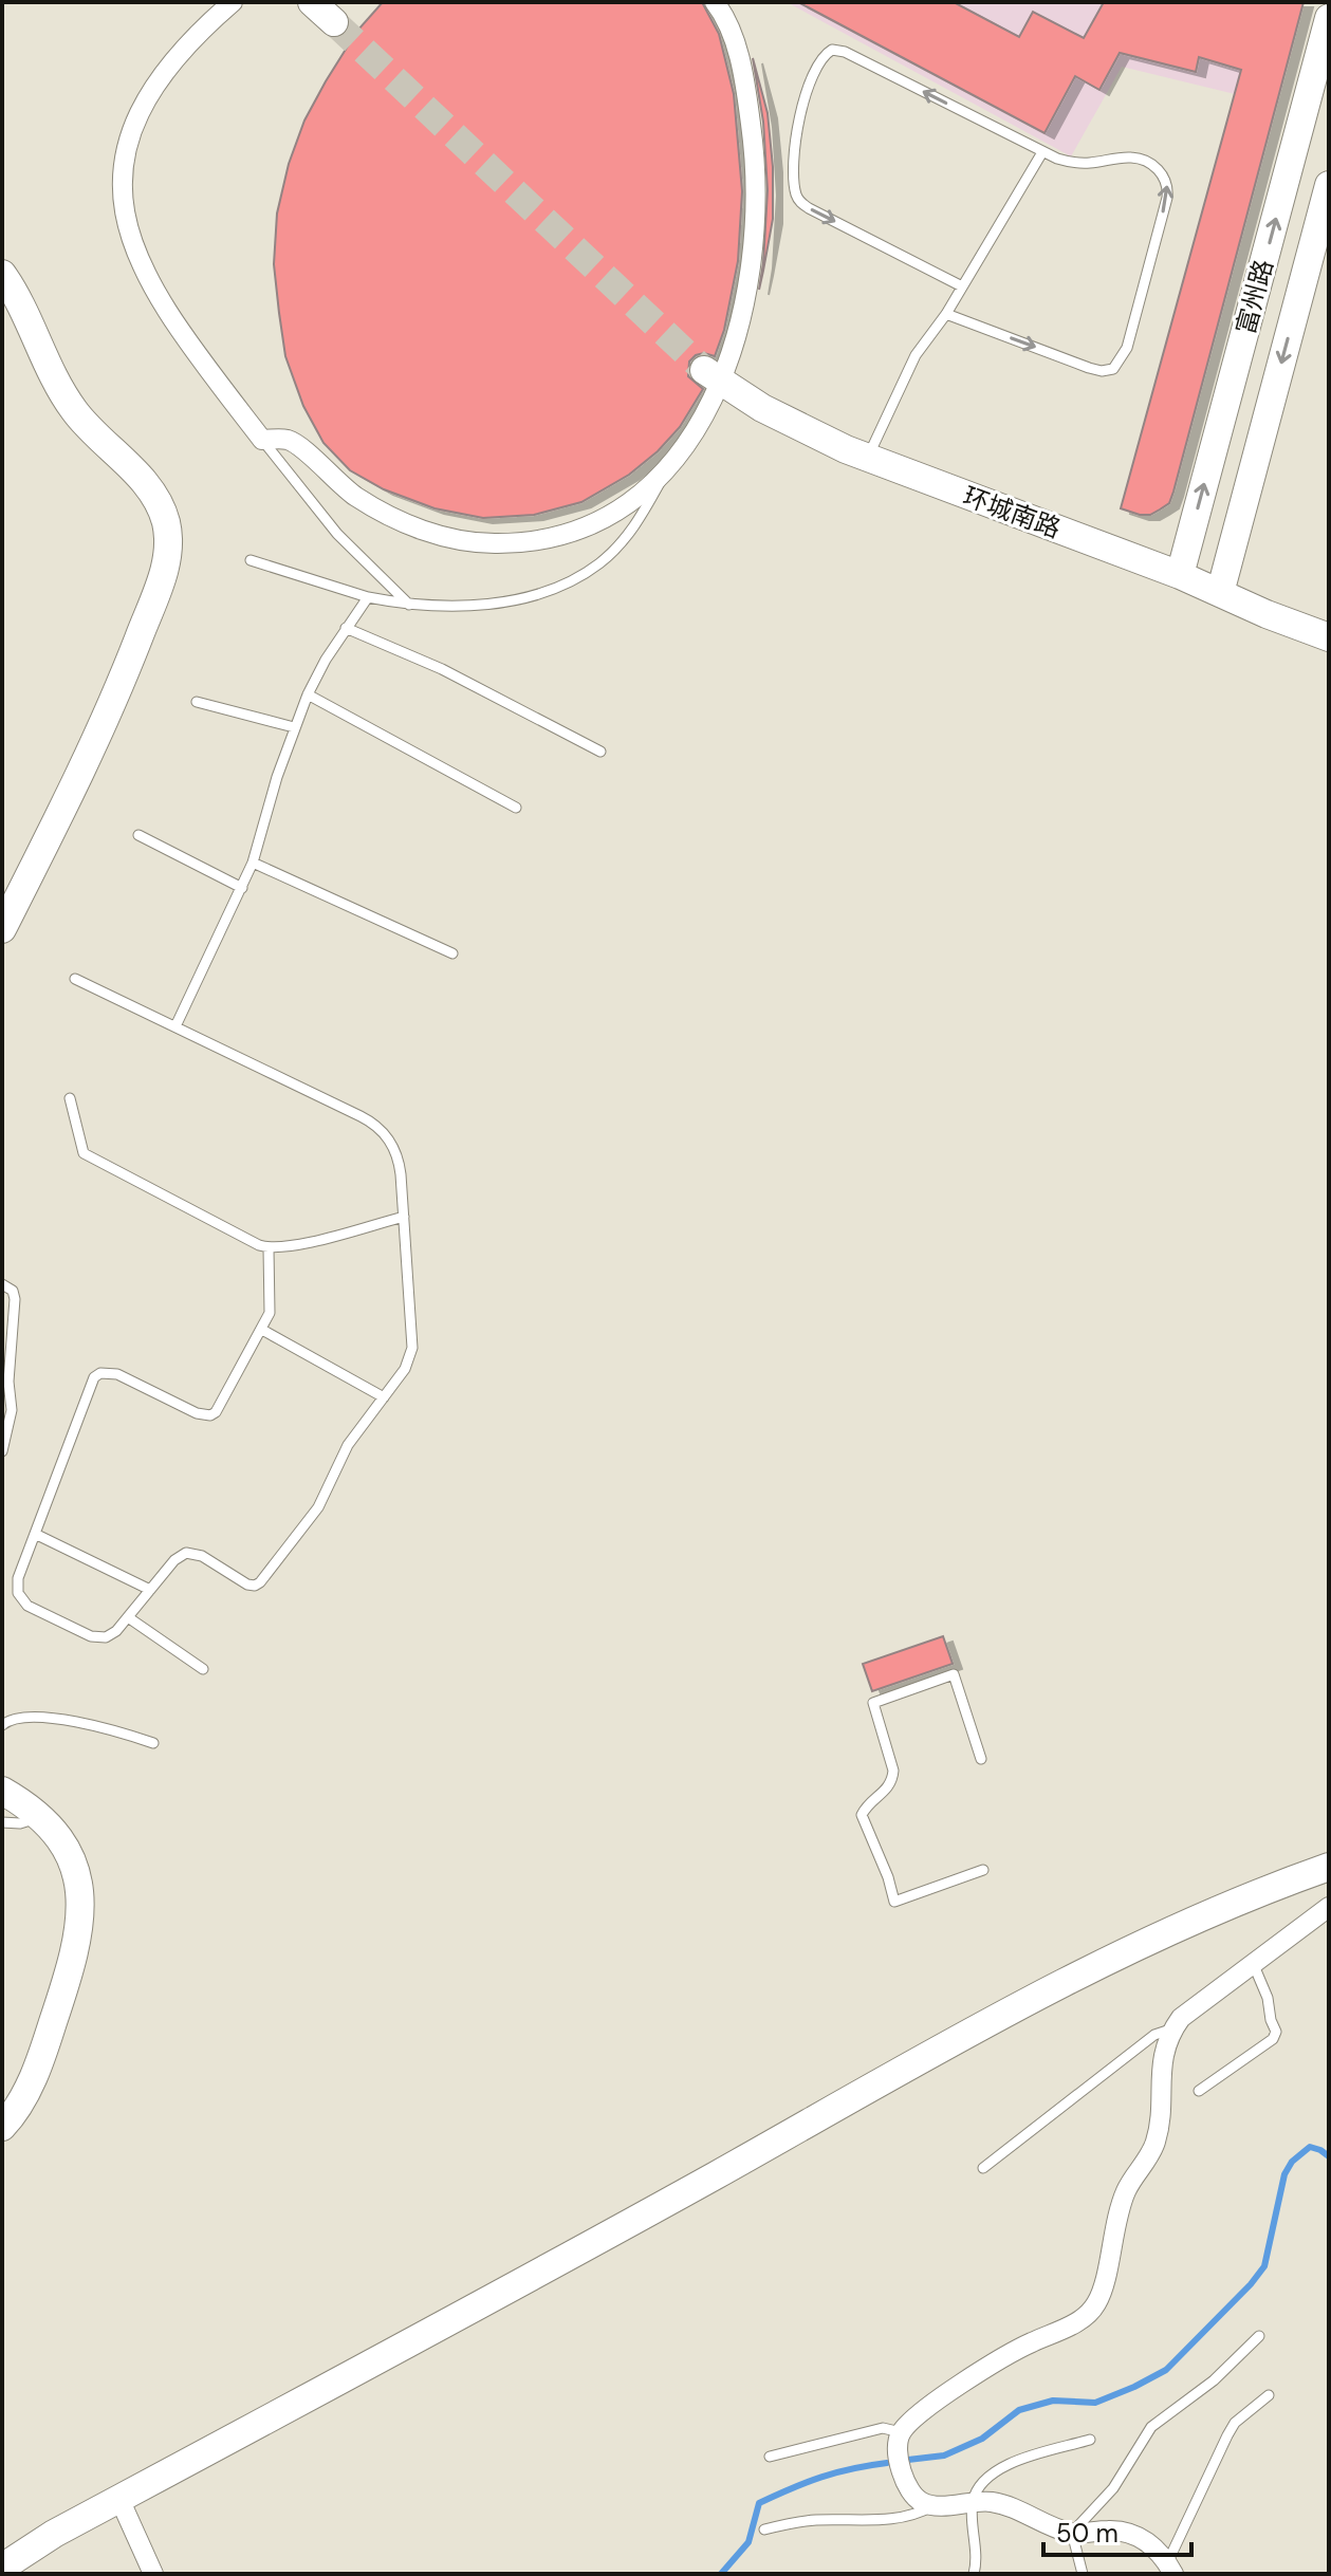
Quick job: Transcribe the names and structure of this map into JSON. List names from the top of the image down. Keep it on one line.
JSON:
{"streets":{"main road":["富州路","环城南路"]},"crossings":[["富州路","环城南路"]],"scale_bar":"50 m"}
